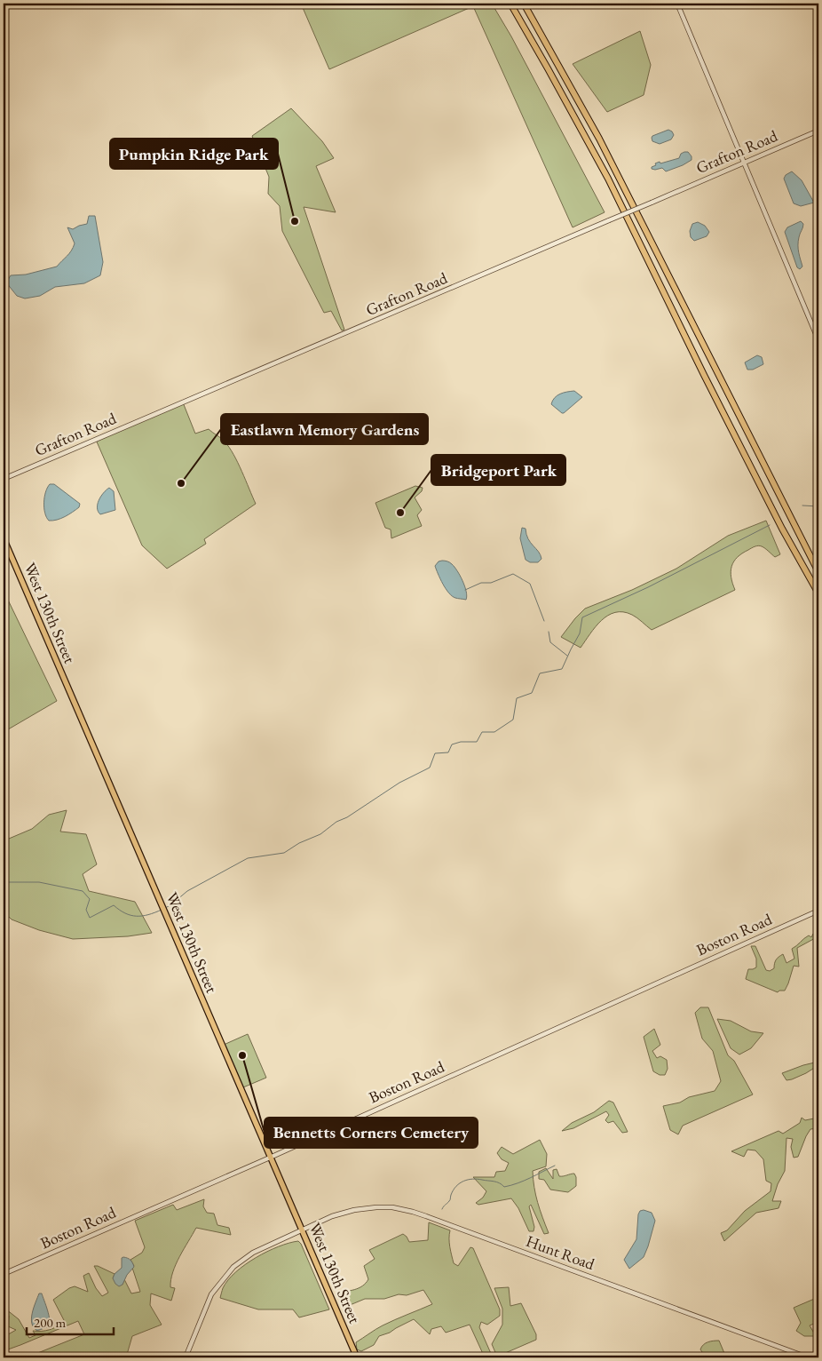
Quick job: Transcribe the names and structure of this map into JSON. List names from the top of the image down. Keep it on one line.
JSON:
{"streets":{"main road":["West 130th Street"],"street":["Grafton Road","Boston Road","Hunt Road"]},"crossings":[["West 130th Street","Boston Road"],["West 130th Street","Hunt Road"]],"places":["Pumpkin Ridge Park","Eastlawn Memory Gardens","Bridgeport Park","Bennetts Corners Cemetery"],"scale_bar":"200 m"}
